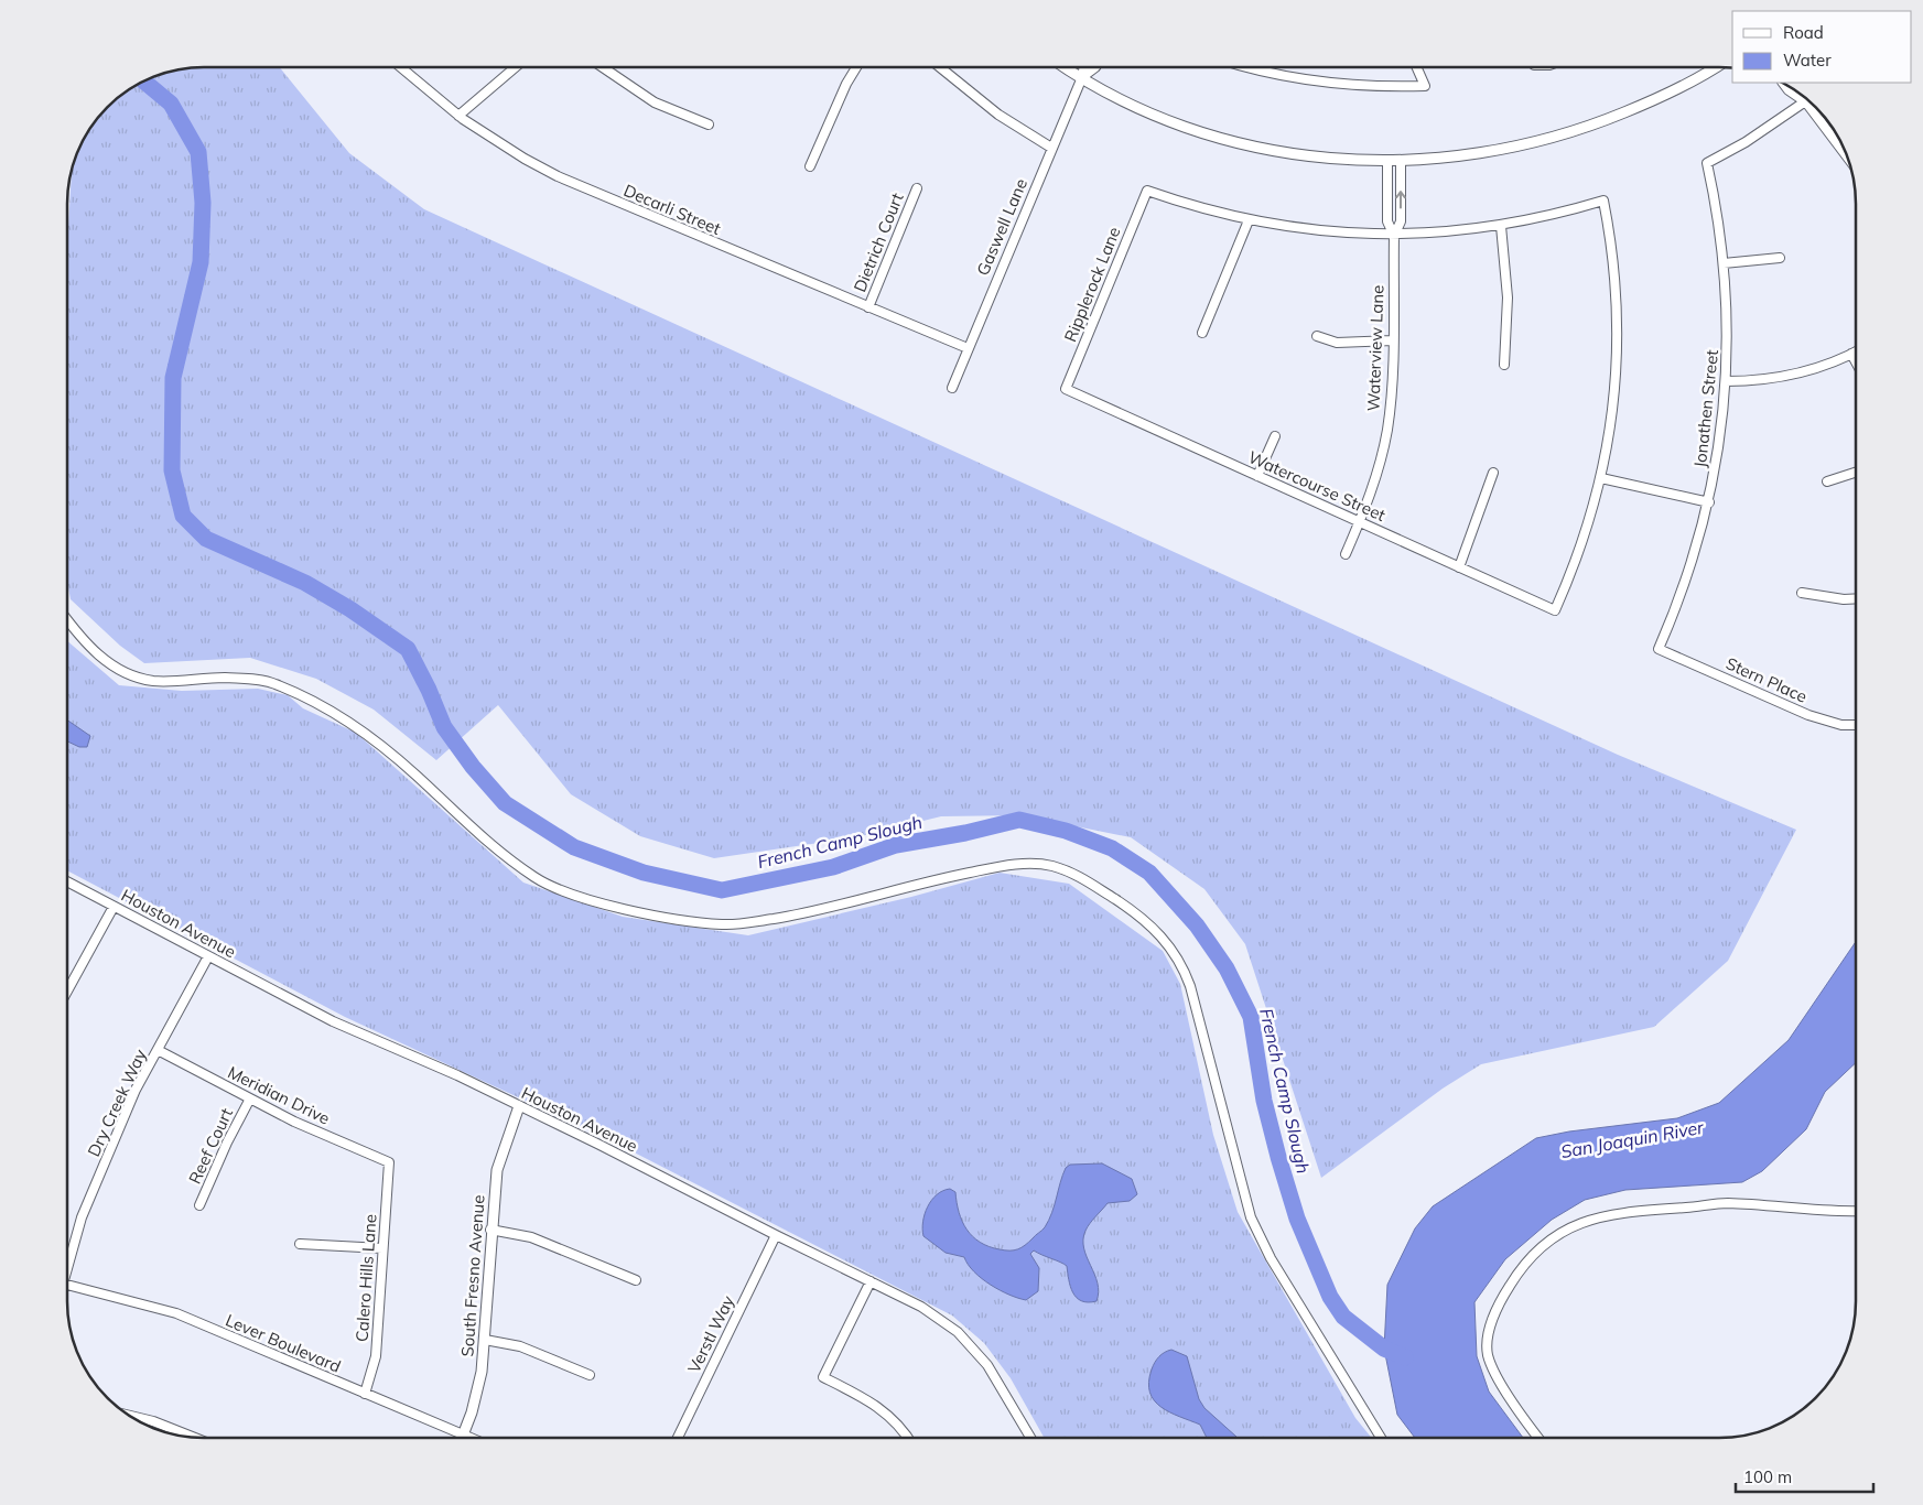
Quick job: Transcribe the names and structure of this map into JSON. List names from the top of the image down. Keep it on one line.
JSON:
{"streets":{"street":["Decarli Street","Gaswell Lane","Dietrich Court","Ripplerock Lane","Waterview Lane","Jonathen Street","Watercourse Street","Stern Place","Houston Avenue","Meridian Drive","Dry Creek Way","Reef Court","South Fresno Avenue","Calero Hills Lane","Verstl Way","Lever Boulevard"]},"crossings":[["Decarli Street","Gaswell Lane"],["Decarli Street","Dietrich Court"],["Ripplerock Lane","Watercourse Street"],["Waterview Lane","Watercourse Street"],["Jonathen Street","Stern Place"],["Houston Avenue","Dry Creek Way"],["Houston Avenue","South Fresno Avenue"],["Houston Avenue","Verstl Way"],["Meridian Drive","Dry Creek Way"],["Meridian Drive","Reef Court"],["Meridian Drive","Calero Hills Lane"],["South Fresno Avenue","Lever Boulevard"],["Calero Hills Lane","Lever Boulevard"]],"water":["French Camp Slough","San Joaquin River"],"legend":["Road","Water"],"scale_bar":"100 m"}
